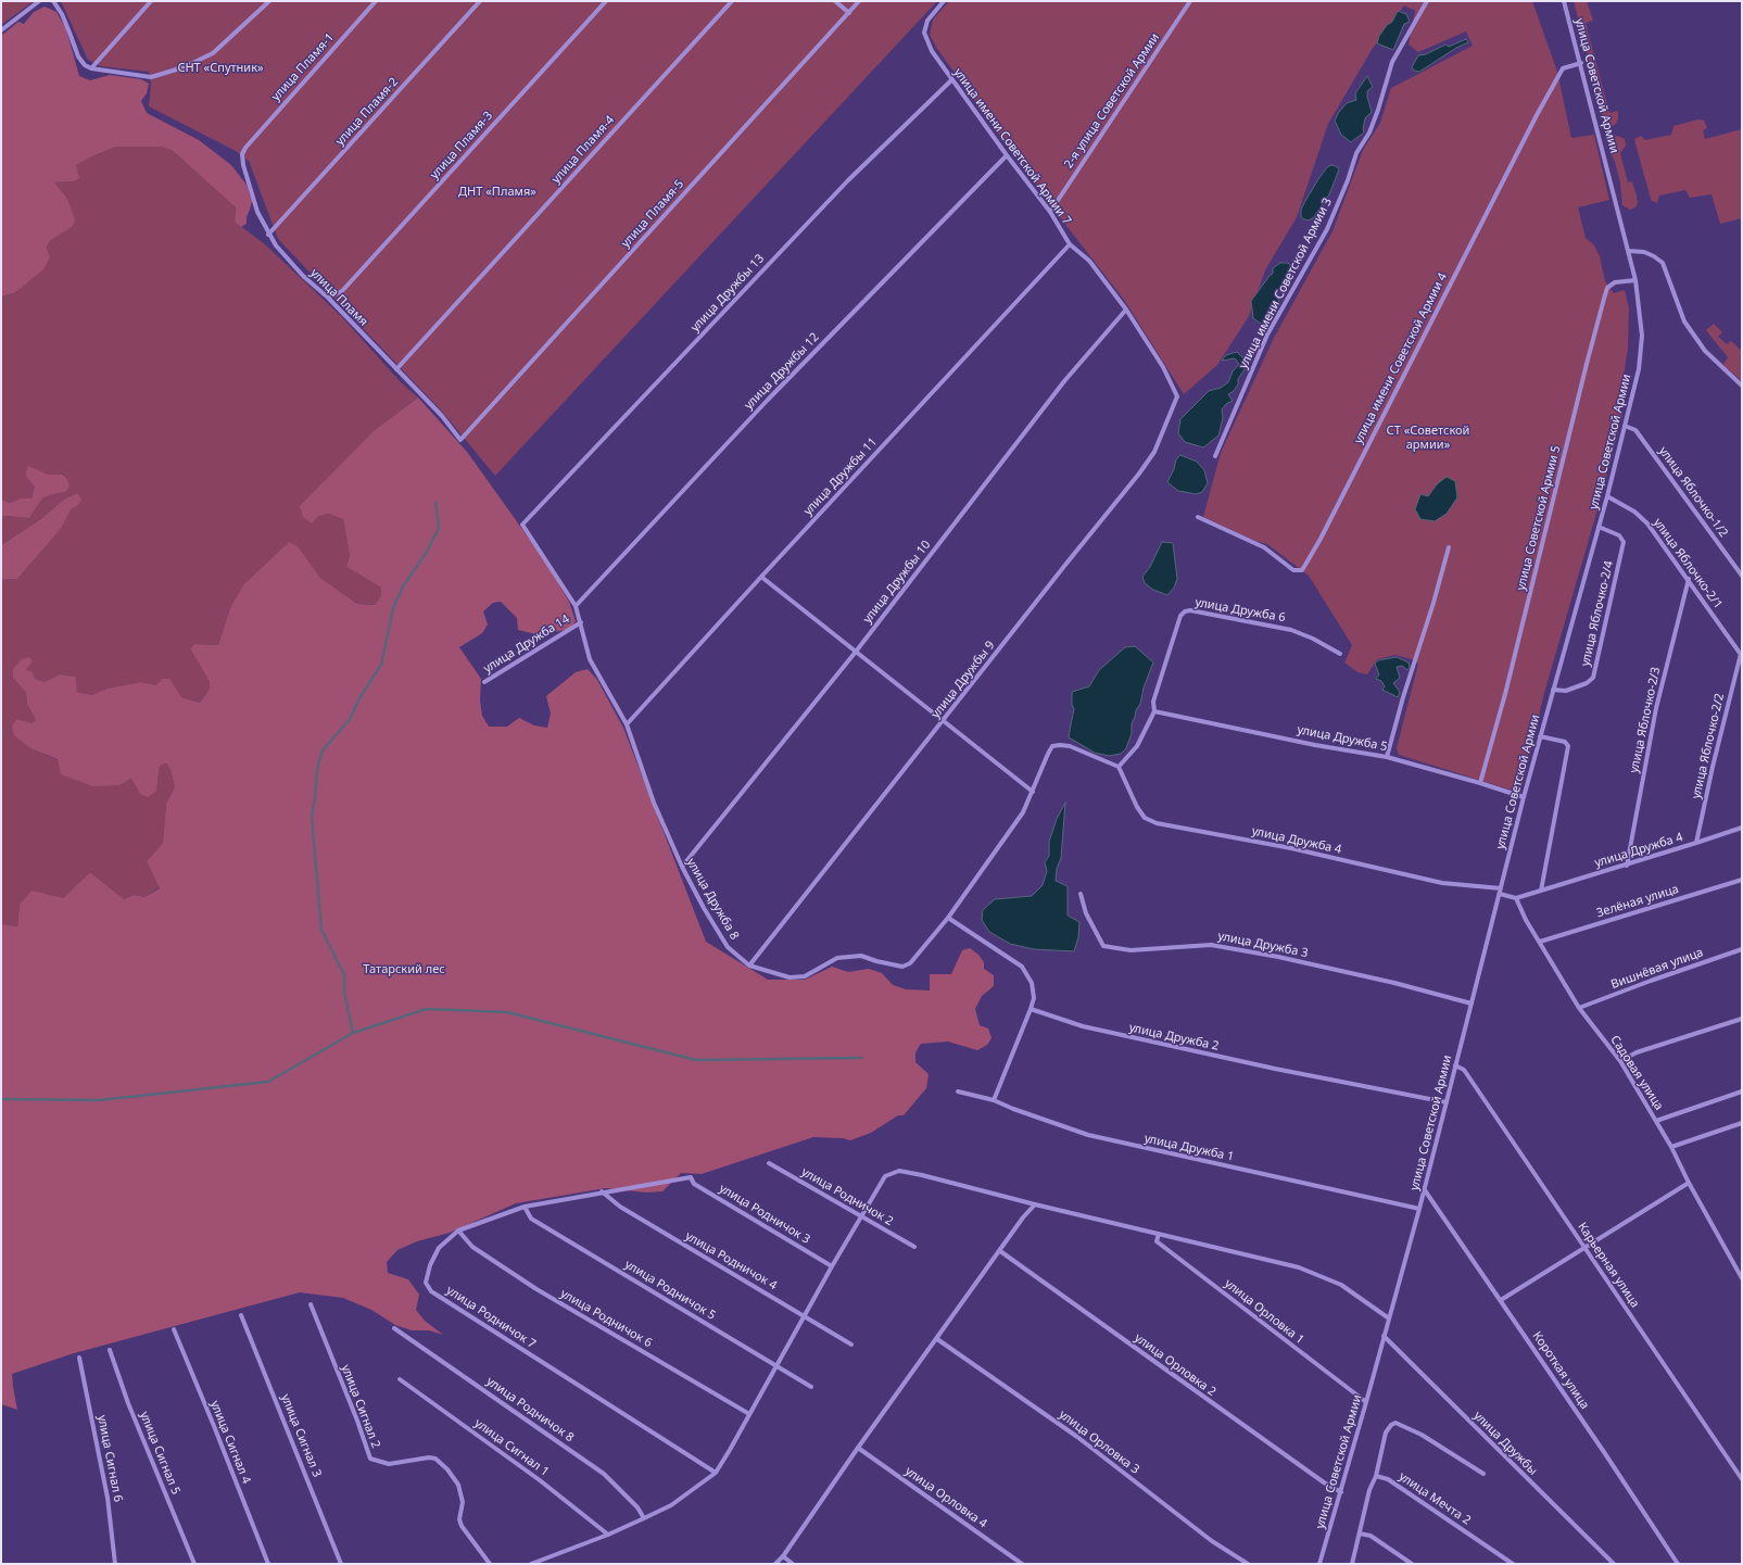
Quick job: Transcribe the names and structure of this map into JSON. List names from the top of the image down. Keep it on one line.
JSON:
{"streets":{"street":["улица Пламя-1","улица Советской Армии","2-я улица Советской Армии","улица Пламя-2","улица Пламя-3","улица имени Советской Армии 7","улица Пламя-4","улица Пламя-5","улица имени Советской Армии 3","улица Дружбы 13","улица Пламя","улица имени Советской Армии 4","улица Дружбы 12","улица Дружбы 11","улица Яблочко-1/2","улица Советской Армии 5","улица Яблочко-2/1","улица Дружбы 10","улица Дружба 6","улица Яблочко-2/4","улица Дружба 14","улица Дружбы 9","улица Яблочко-2/3","улица Дружба 5","улица Яблочко-2/2","улица Дружба 4","улица Дружба 8","Зелёная улица","улица Дружба 3","Вишнёвая улица","улица Дружба 2","Садовая улица","улица Дружба 1","улица Родничок 2","улица Родничок 3","улица Родничок 4","Карьерная улица","улица Родничок 5","улица Орловка 1","улица Родничок 7","улица Родничок 6","улица Орловка 2","Короткая улица","улица Сигнал 2","улица Родничок 8","улица Сигнал 3","улица Сигнал 4","улица Орловка 3","улица Дружбы","улица Сигнал 1","улица Сигнал 5","улица Сигнал 6","улица Орловка 4","улица Мечта 2"]},"crossings":[["улица Пламя-1","улица Пламя"],["улица Советской Армии","улица имени Советской Армии 4"],["улица Советской Армии","улица Яблочко-1/2"],["улица Советской Армии","улица Советской Армии 5"],["улица Советской Армии","улица Яблочко-2/1"],["улица Советской Армии","улица Яблочко-2/4"],["улица Советской Армии","улица Дружба 5"],["улица Советской Армии","улица Дружба 4"],["улица Советской Армии","улица Дружба 3"],["улица Советской Армии","улица Дружба 2"],["улица Советской Армии","улица Дружба 1"],["улица Советской Армии","Карьерная улица"],["улица Советской Армии","улица Орловка 1"],["улица Советской Армии","улица Орловка 2"],["улица Советской Армии","Короткая улица"],["улица Советской Армии","улица Дружбы"],["2-я улица Советской Армии","улица имени Советской Армии 7"],["улица Пламя-2","улица Пламя"],["улица Пламя-3","улица Пламя"],["улица имени Советской Армии 7","улица Дружбы 13"],["улица имени Советской Армии 7","улица Дружбы 12"],["улица имени Советской Армии 7","улица Дружбы 11"],["улица имени Советской Армии 7","улица Дружбы 10"],["улица имени Советской Армии 7","улица Дружбы 9"],["улица Пламя-4","улица Пламя"],["улица Пламя-5","улица Пламя"],["улица Дружбы 13","улица Дружба 8"],["улица Дружбы 12","улица Дружба 8"],["улица Дружбы 11","улица Дружба 8"],["улица Советской Армии 5","улица Дружба 5"],["улица Яблочко-2/1","улица Яблочко-2/3"],["улица Яблочко-2/1","улица Яблочко-2/2"],["улица Дружбы 10","улица Дружба 8"],["улица Дружба 6","улица Дружба 5"],["улица Дружба 14","улица Дружба 8"],["улица Дружбы 9","улица Дружба 8"],["улица Яблочко-2/3","улица Дружба 4"],["улица Яблочко-2/2","улица Дружба 4"],["улица Дружба 4","улица Дружба 8"],["улица Дружба 4","Садовая улица"],["Зелёная улица","Садовая улица"],["Вишнёвая улица","Садовая улица"],["улица Родничок 3","улица Родничок 7"],["улица Родничок 4","улица Родничок 7"],["улица Родничок 5","улица Родничок 7"],["улица Родничок 7","улица Родничок 6"]],"parks":["СНТ «Спутник»","ДНТ «Пламя»","СТ «Советской армии»","Татарский лес"]}
